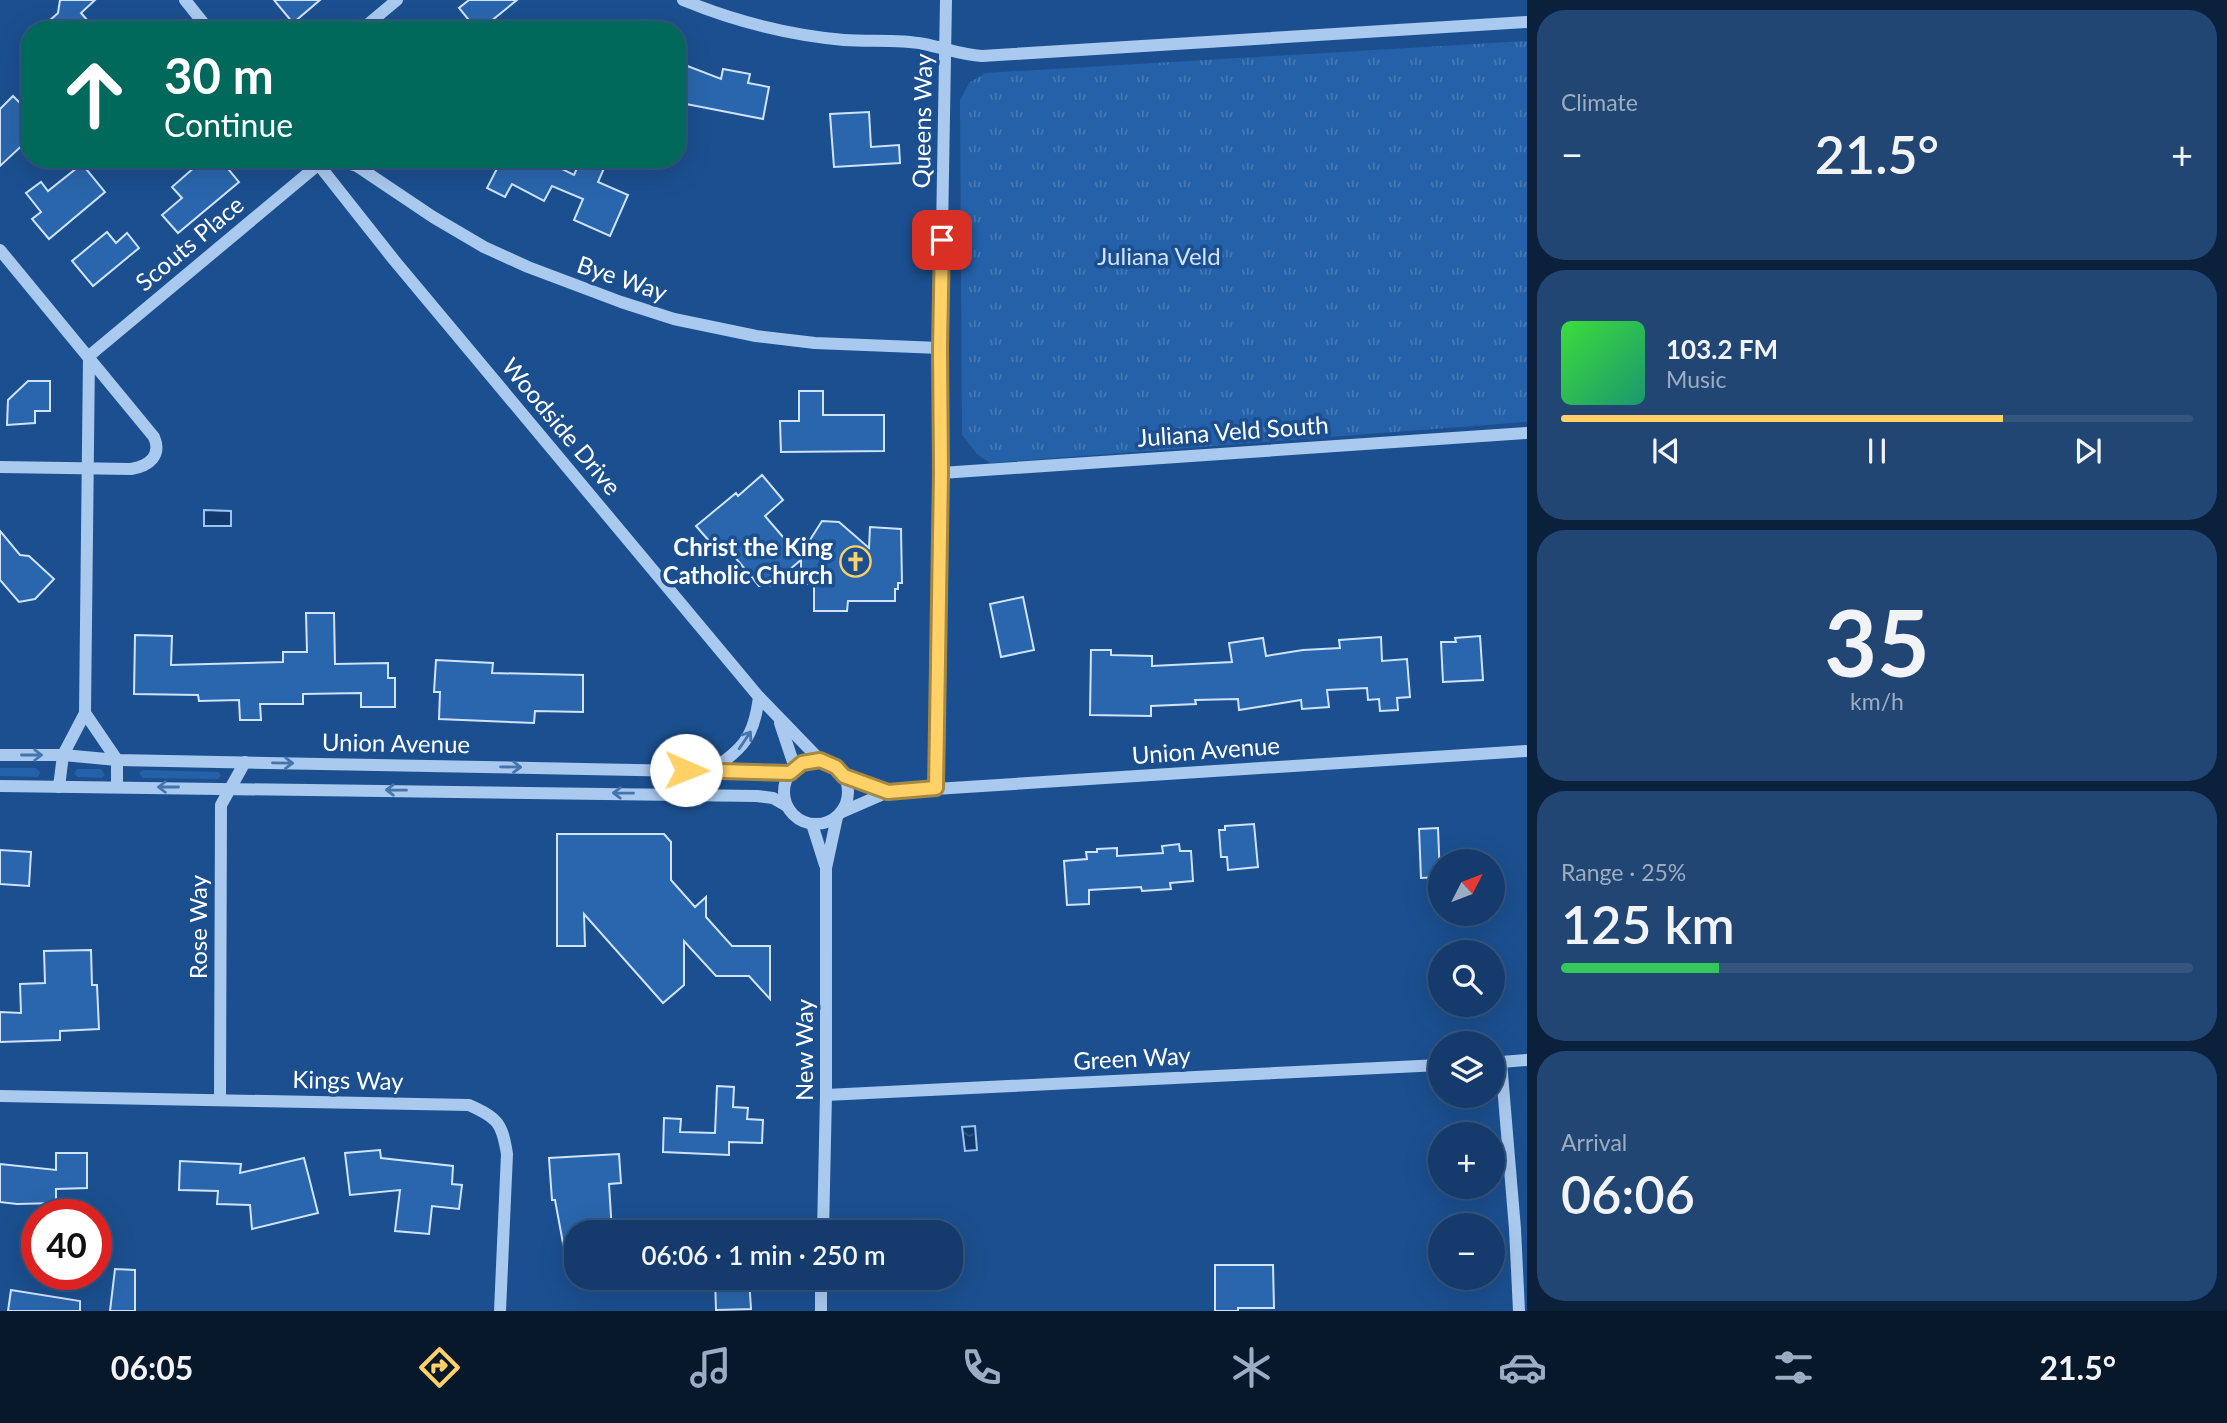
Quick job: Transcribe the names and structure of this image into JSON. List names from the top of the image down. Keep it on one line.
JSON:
{"streets":{"street":["Queens Way","Scouts Place","Bye Way","Woodside Drive","Juliana Veld South","Union Avenue","Rose Way","New Way","Green Way","Kings Way"]},"crossings":[["Queens Way","Bye Way"],["Queens Way","Juliana Veld South"],["Queens Way","Union Avenue"],["Woodside Drive","Union Avenue"],["Woodside Drive","New Way"],["Union Avenue","Rose Way"],["Union Avenue","New Way"],["Rose Way","Kings Way"],["New Way","Green Way"]],"parks":["Juliana Veld"],"places":{"church":["Christ the King Catholic Church"]},"north":"top right","page":{"tile":["Climate",["35","km/h"],["Range · 25%","125 km"],["Arrival","06:06"]],"turn":["30 m","Continue"],"heat":["−","21.5°","+"],"song":["103.2 FM","Music"],"map_buttons":["+","−"],"limit":"40","trip":"06:06 · 1 min · 250 m","tabs":["06:05","21.5°"]}}
